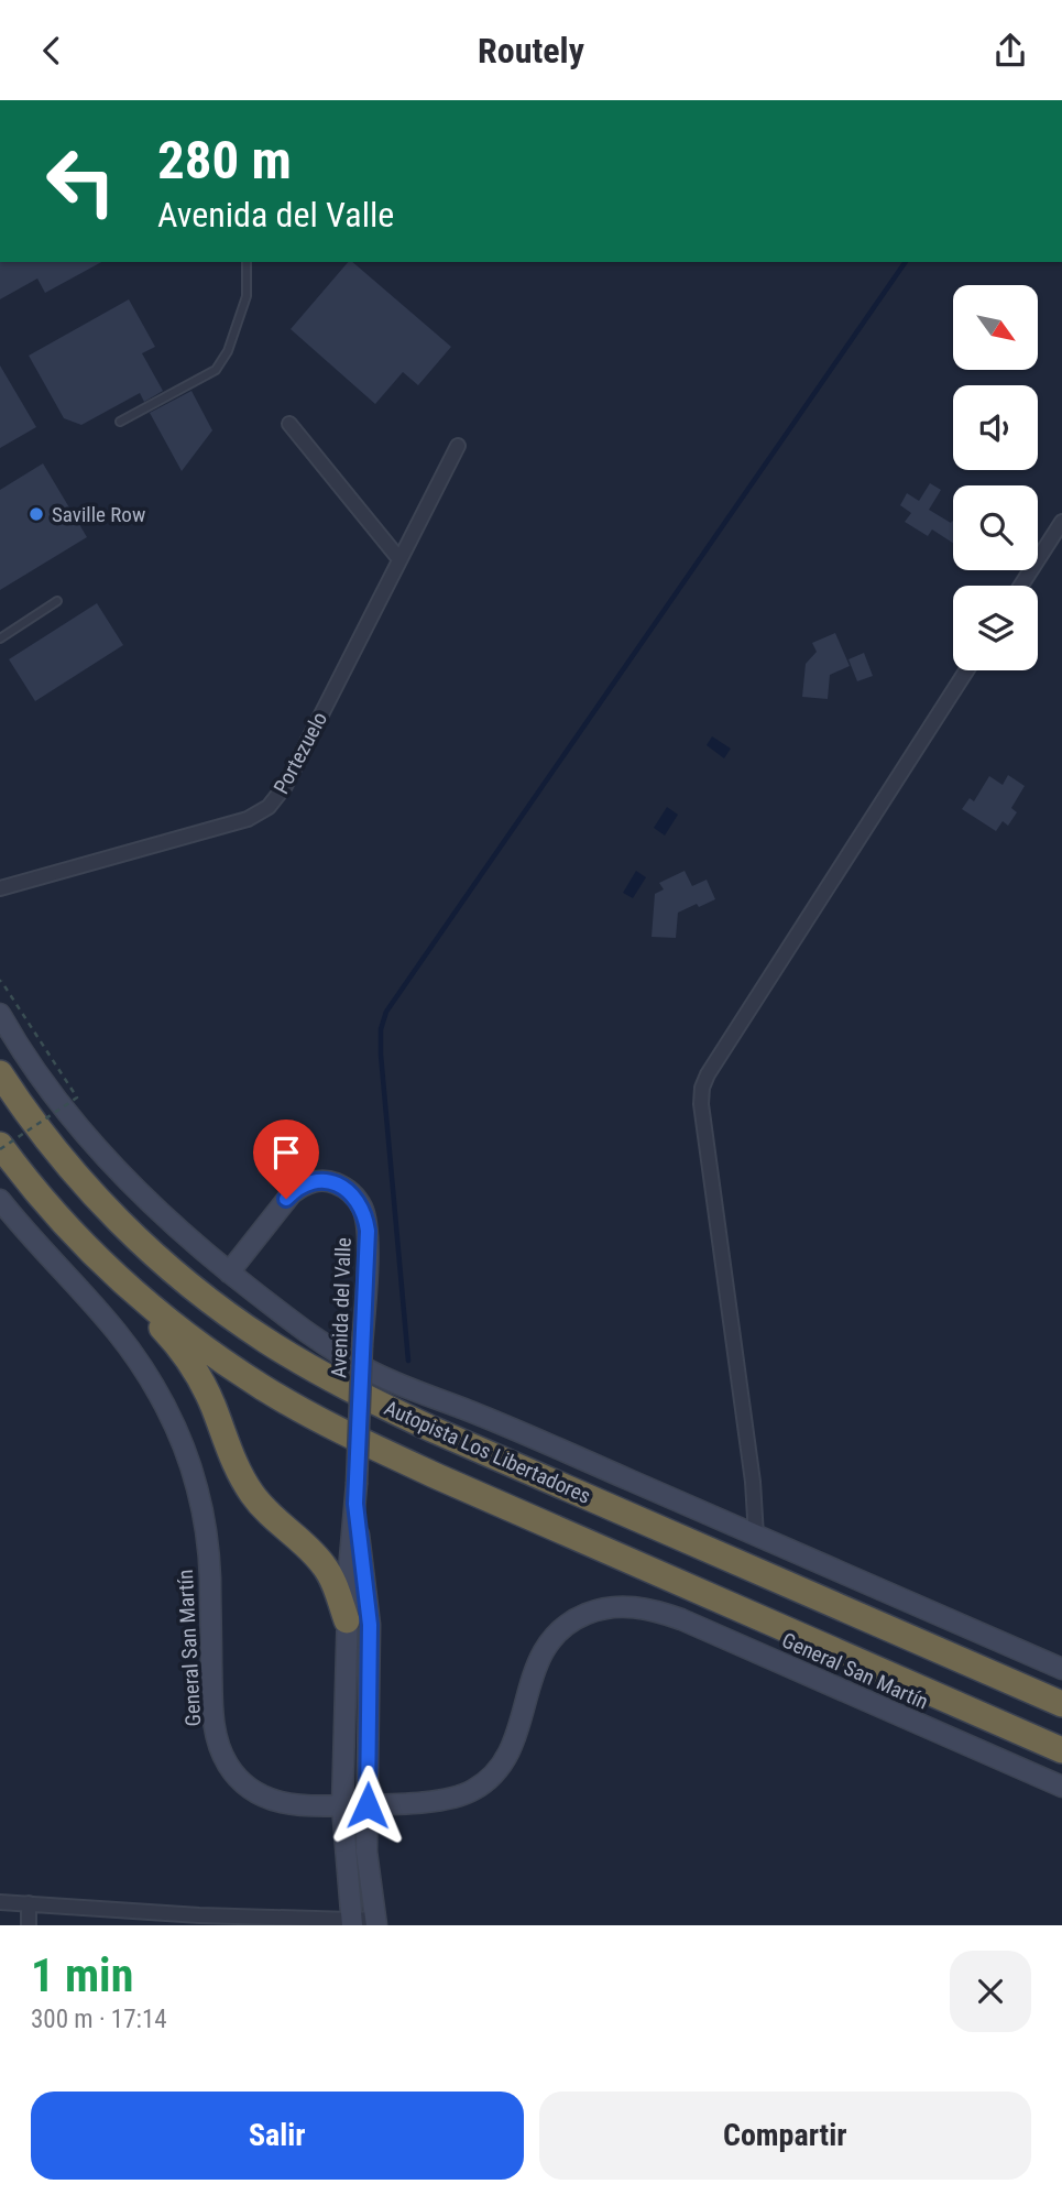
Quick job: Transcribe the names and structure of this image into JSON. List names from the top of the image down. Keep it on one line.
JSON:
{"streets":{"highway":["Autopista Los Libertadores"],"street":["Portezuelo","Avenida del Valle","General San Martín"]},"crossings":[["Avenida del Valle","General San Martín"]],"places":["Saville Row"],"north":"bottom right","page":{"header":"Routely","turn":["280 m","Avenida del Valle"],"heading":["1 min","300 m · 17:14"],"buttons":["Salir","Compartir"]}}
